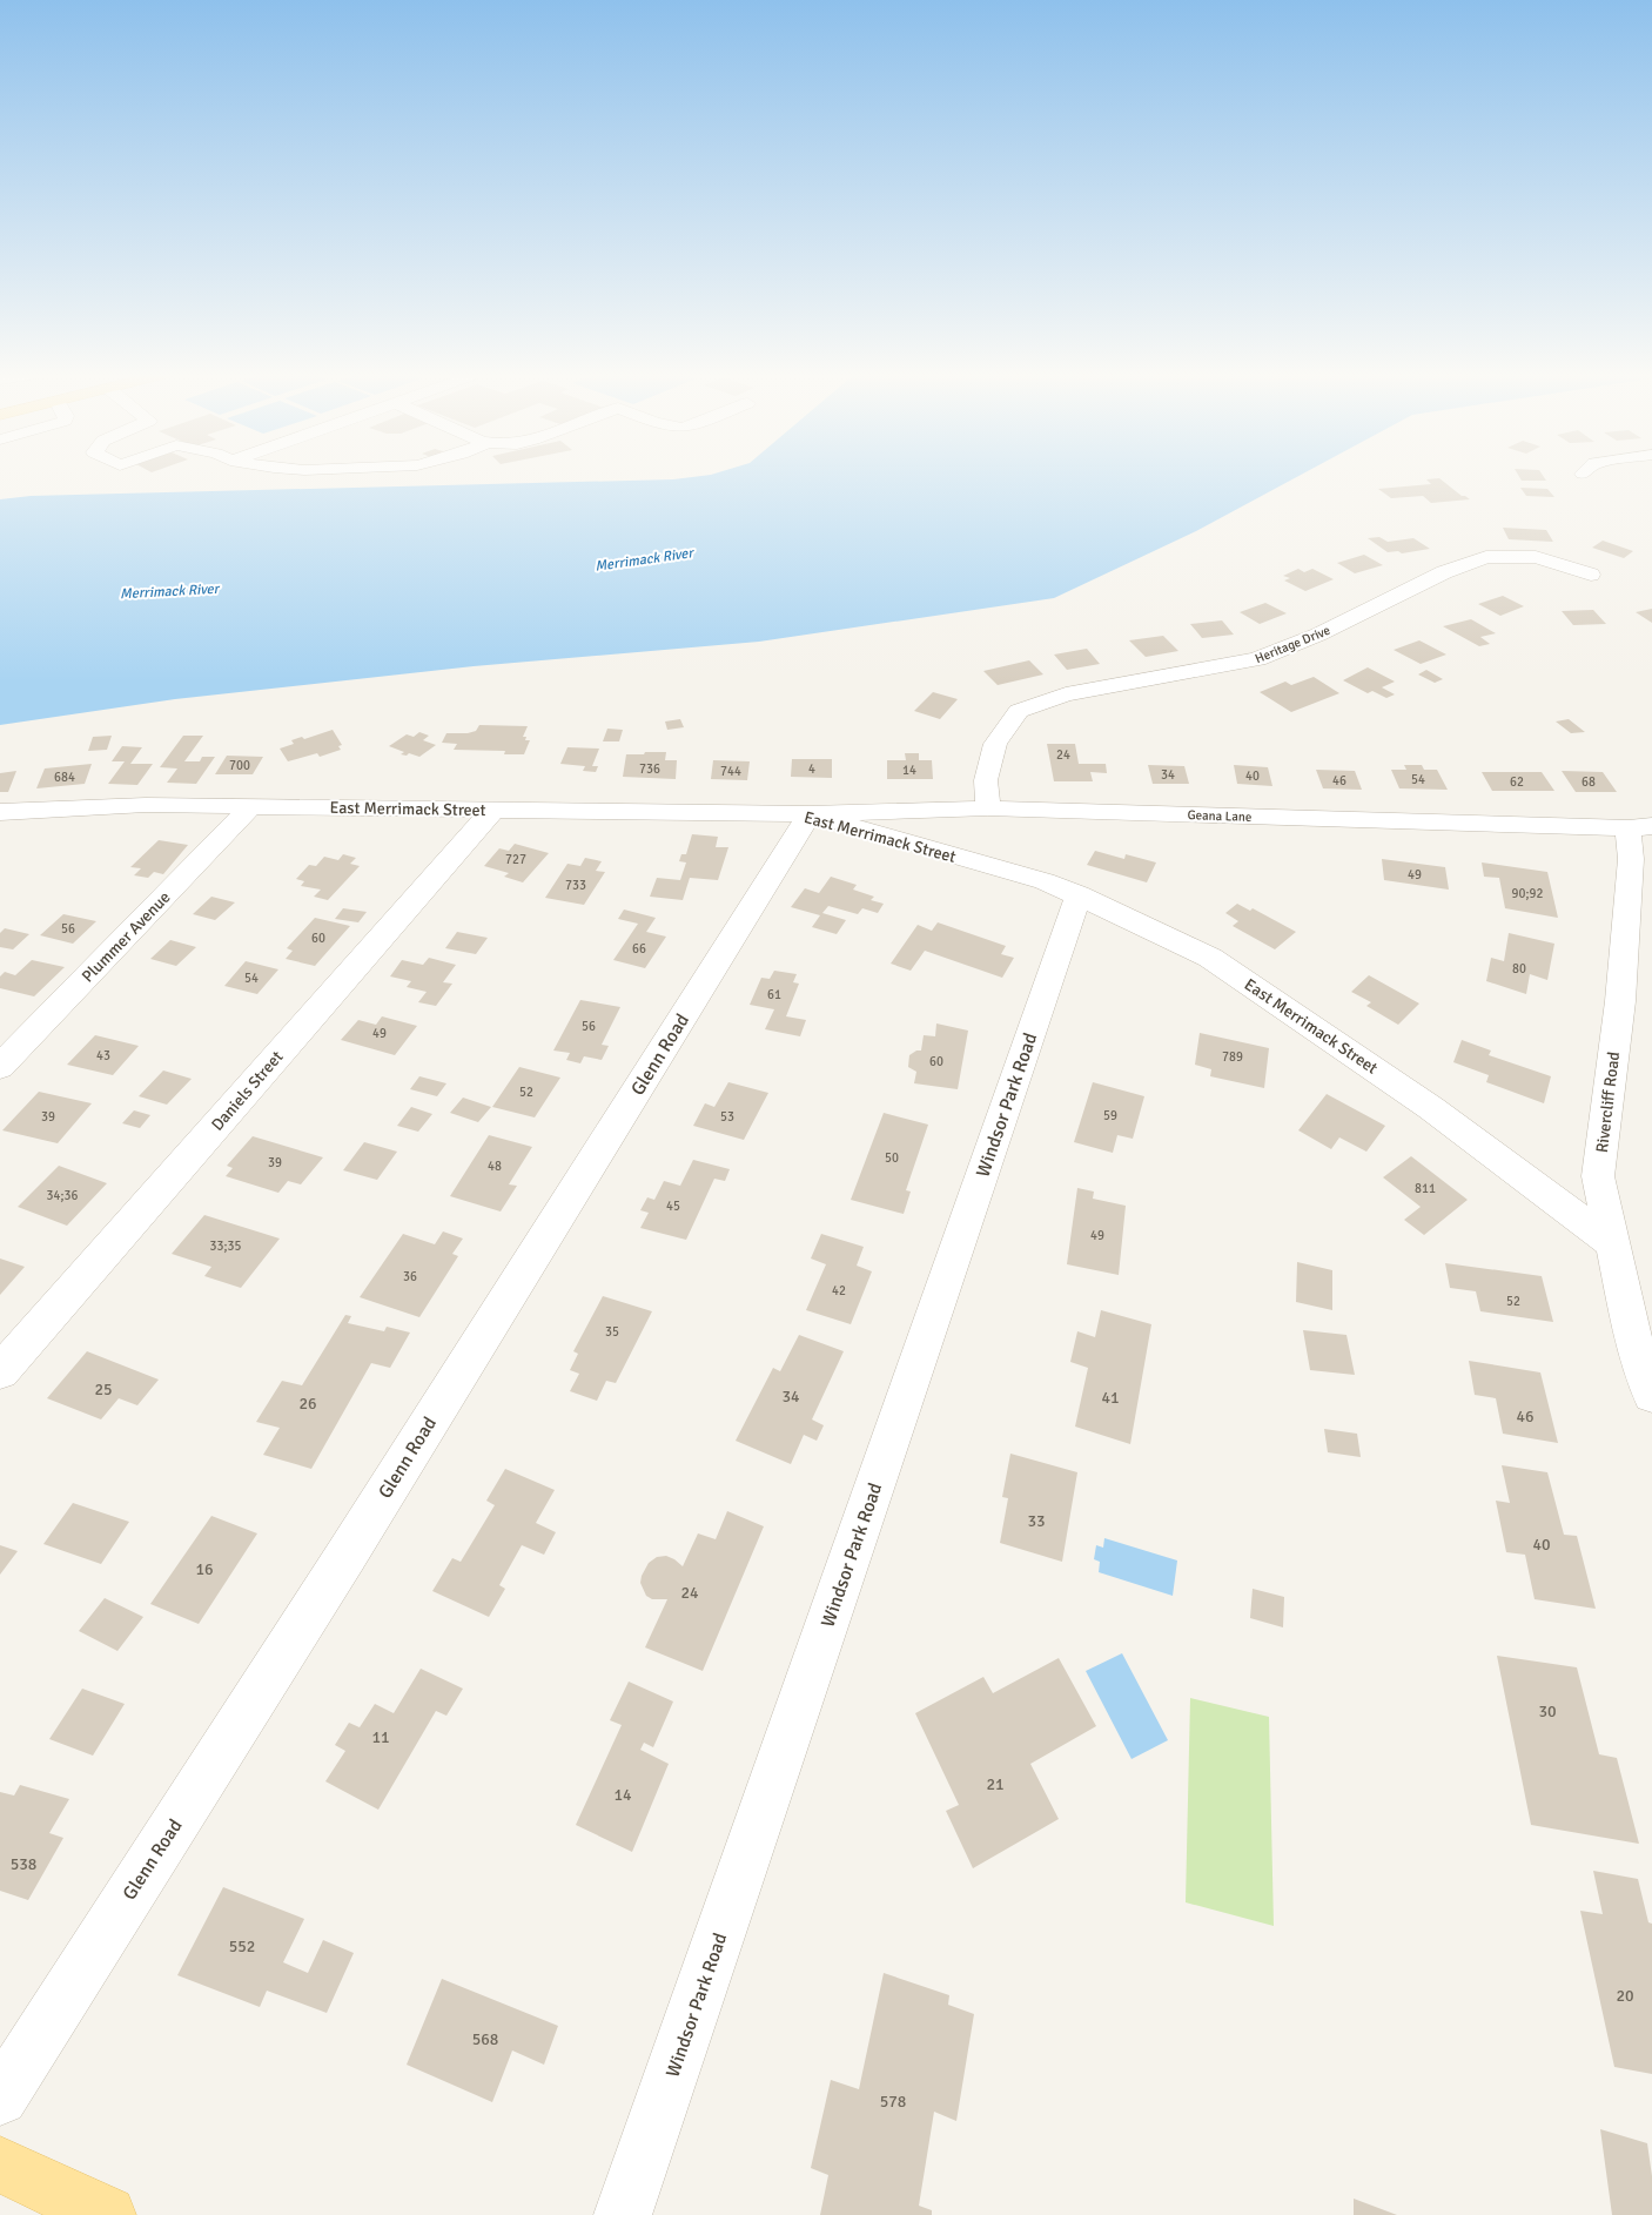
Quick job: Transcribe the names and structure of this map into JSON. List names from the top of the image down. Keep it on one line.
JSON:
{"streets":{"street":["Heritage Drive","East Merrimack Street","Geana Lane","Plummer Avenue","Glenn Road","Daniels Street","Rivercliff Road","Windsor Park Road"]},"crossings":[["Heritage Drive","Geana Lane"],["East Merrimack Street","Geana Lane"],["East Merrimack Street","Plummer Avenue"],["East Merrimack Street","Glenn Road"],["East Merrimack Street","Daniels Street"],["East Merrimack Street","Rivercliff Road"],["East Merrimack Street","Windsor Park Road"],["Geana Lane","Glenn Road"],["Geana Lane","Rivercliff Road"]],"water":["Merrimack River"],"house_numbers":["24","700","736","4","14","744","34","40","684","54","46","62","68","727","49","733","90;92","56","60","66","80","54","61","56","49","43","789","60","52","59","39","53","50","39","48","811","34;36","45","49","33;35","36","42","52","35","25","34","41","26","46","33","40","16","24","30","11","21","14","538","552","20","568","578"]}
